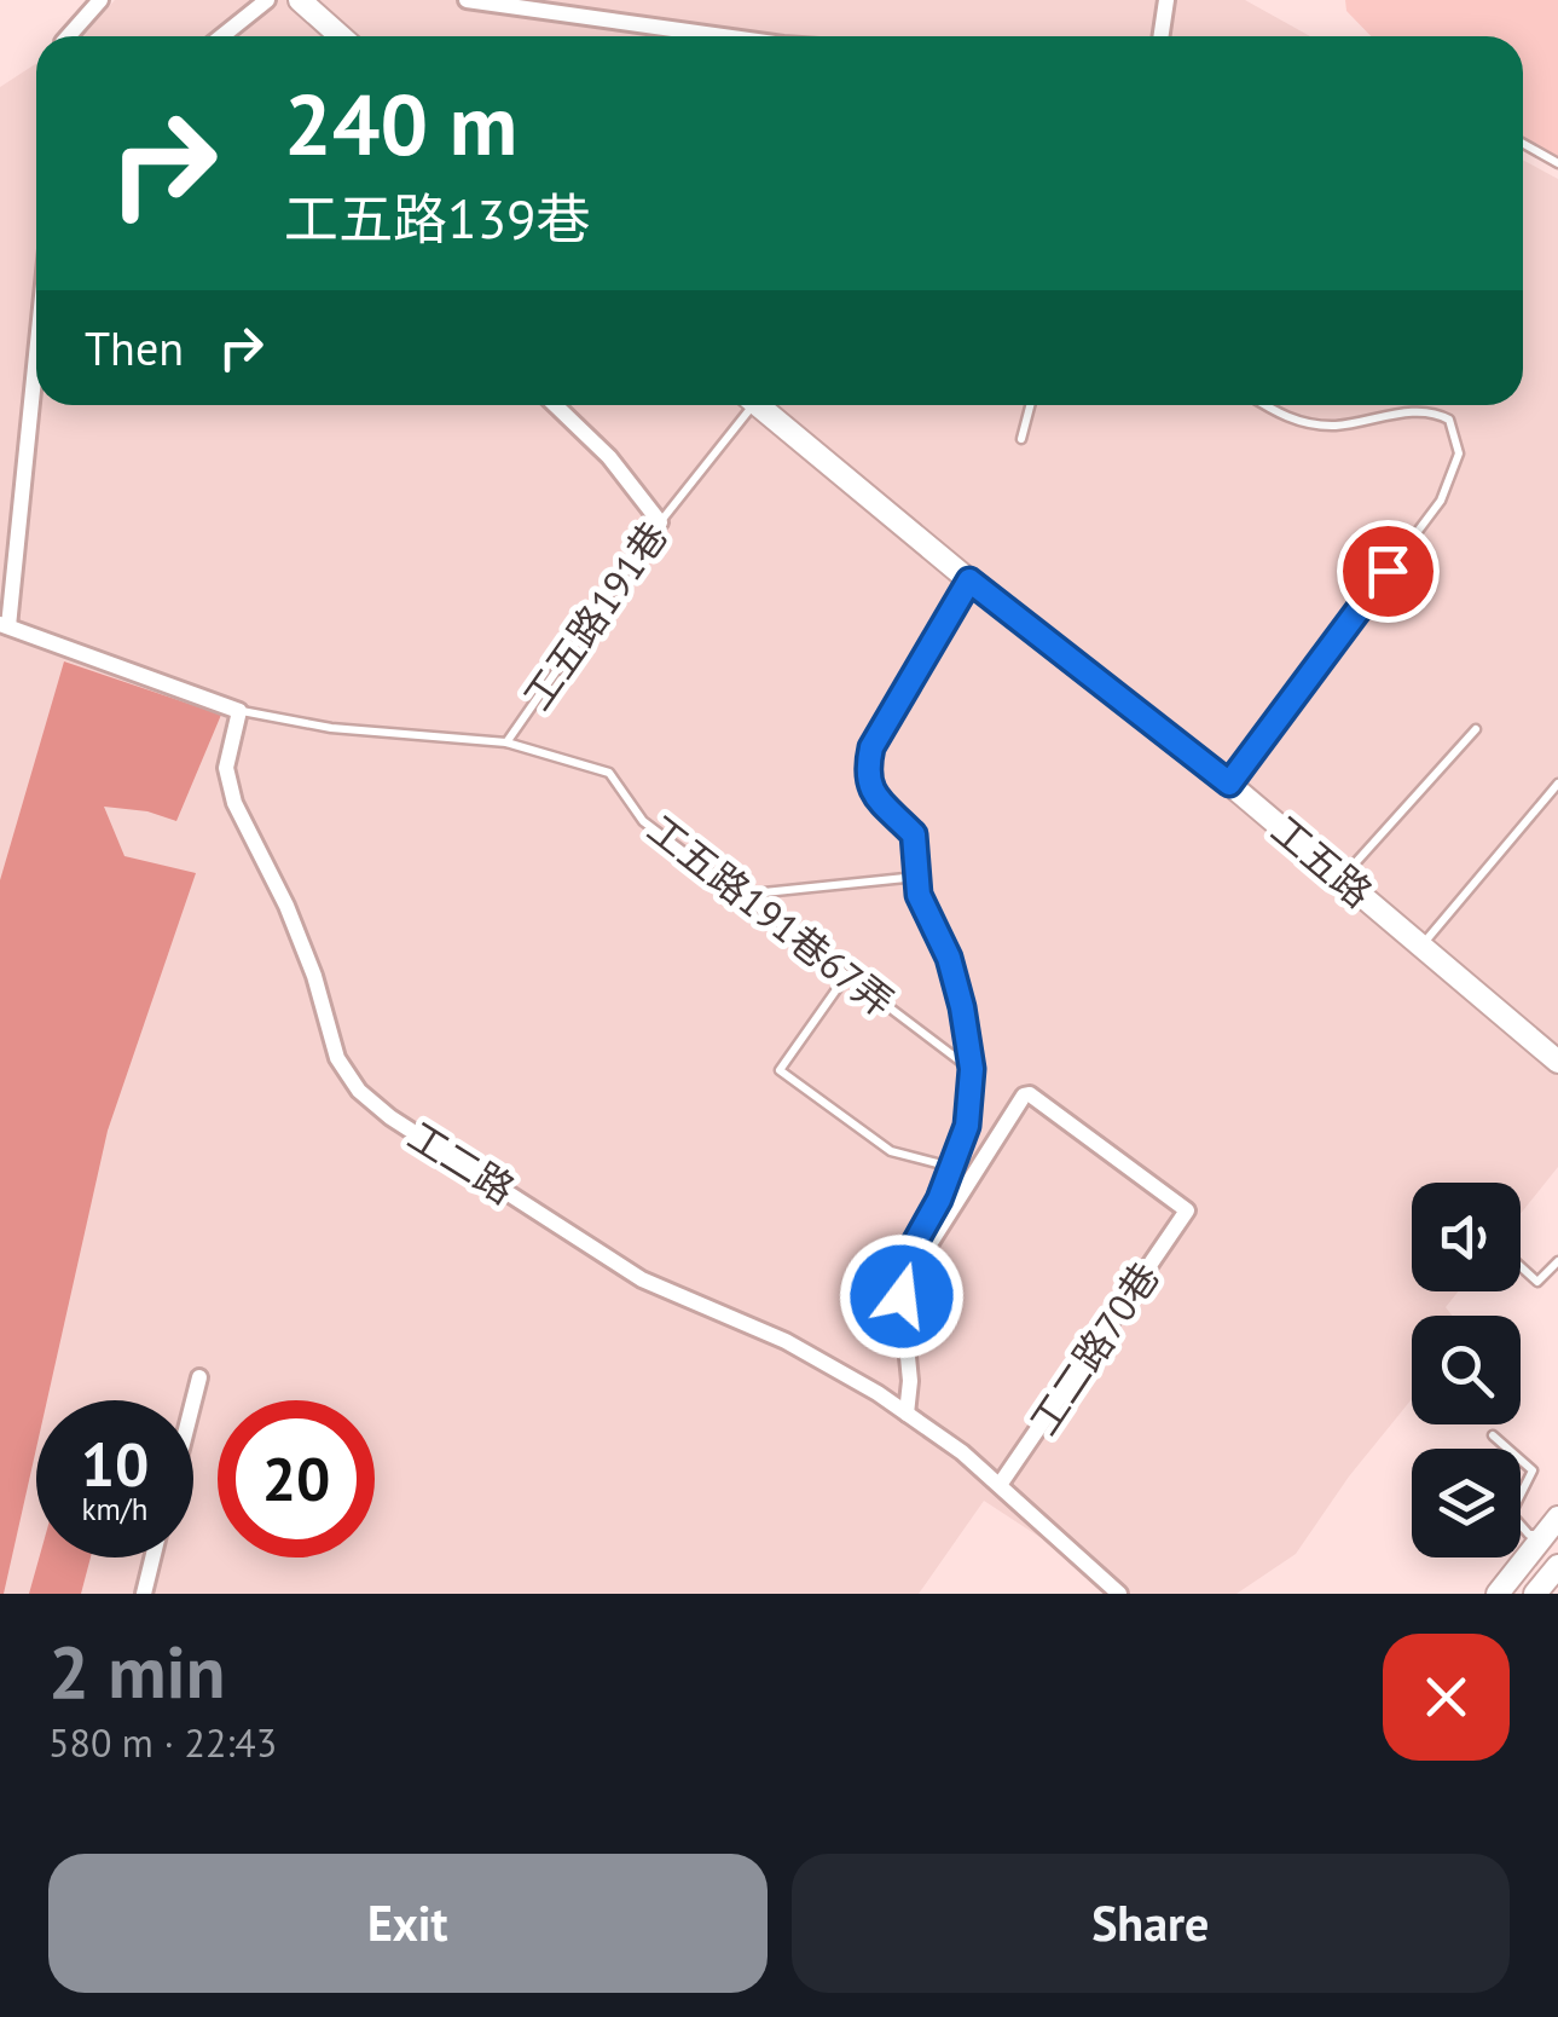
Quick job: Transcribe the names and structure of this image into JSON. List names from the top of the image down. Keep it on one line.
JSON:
{"streets":{"street":["工五路","工二路","工二路70巷"],"lane":["工五路191巷","工五路191巷67弄"]},"crossings":[["工五路191巷","工五路191巷67弄"],["工五路191巷","工二路"],["工二路","工二路70巷"]],"page":{"turn":["240 m","工五路139巷"],"then":"Then","speed":"10 km/h","limit":"20","heading":["2 min","580 m · 22:43"],"buttons":["Exit","Share"]}}
